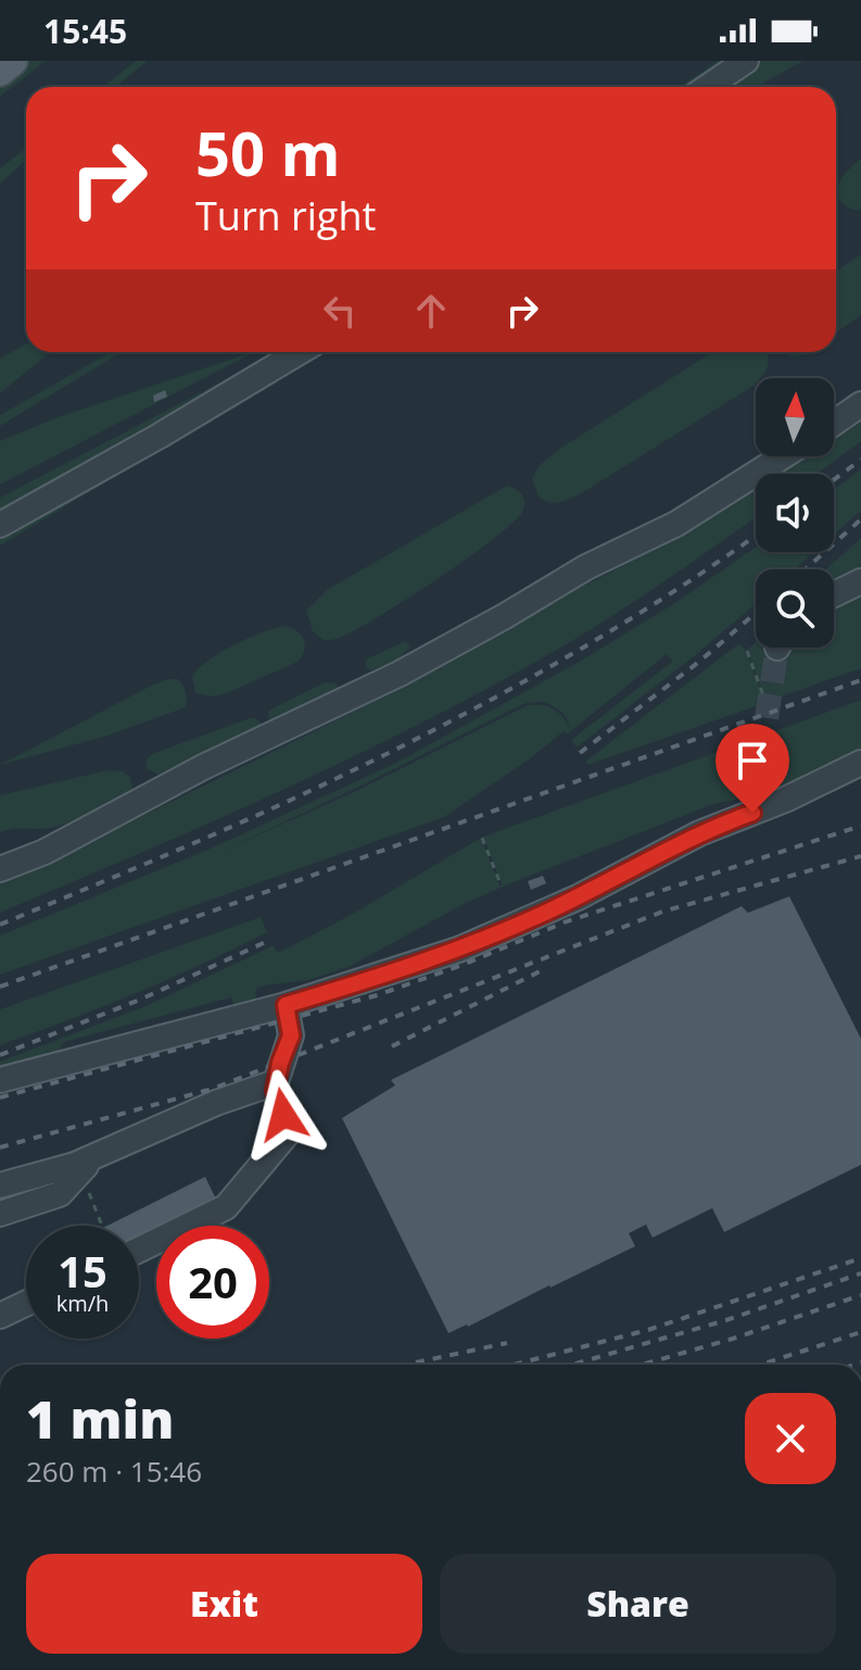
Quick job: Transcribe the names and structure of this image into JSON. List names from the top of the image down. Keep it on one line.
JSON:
{"north":"top","page":{"status":"15:45","turn":["50 m","Turn right"],"speed":"15 km/h","limit":"20","heading":["1 min","260 m · 15:46"],"buttons":["Exit","Share"]}}
